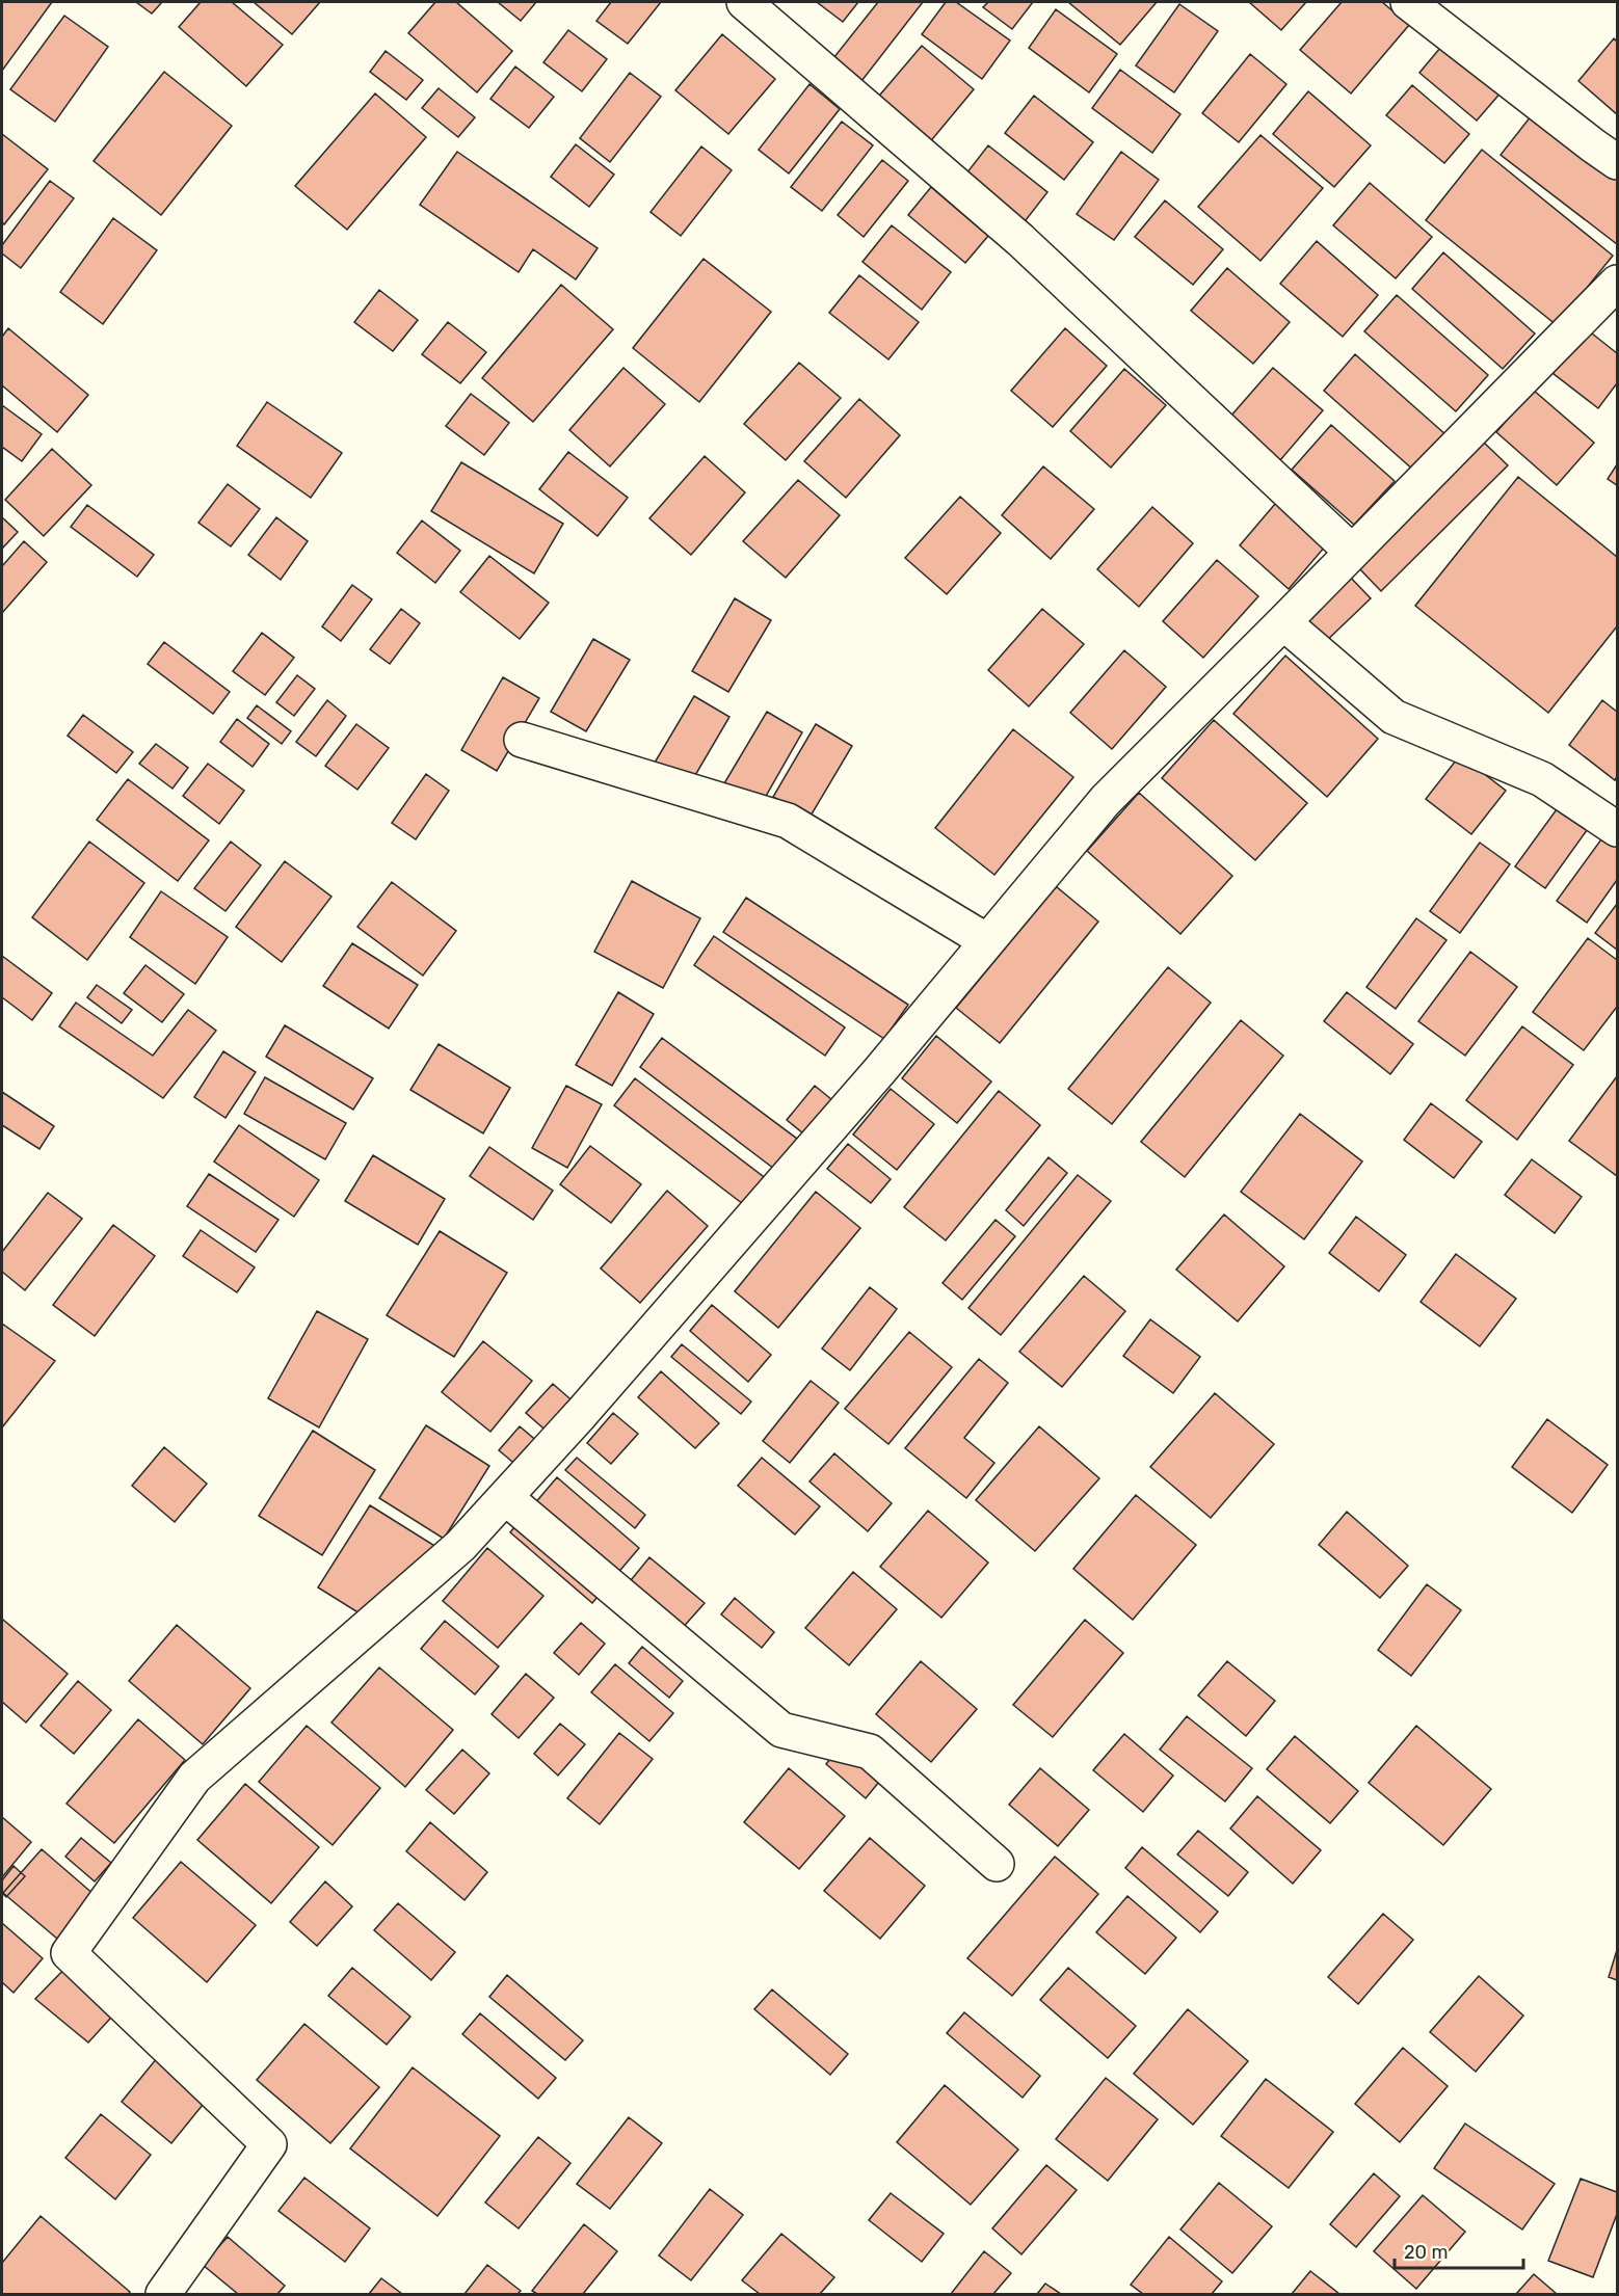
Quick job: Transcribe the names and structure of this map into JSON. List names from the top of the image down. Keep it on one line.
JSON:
{"scale_bar":"20 m"}
